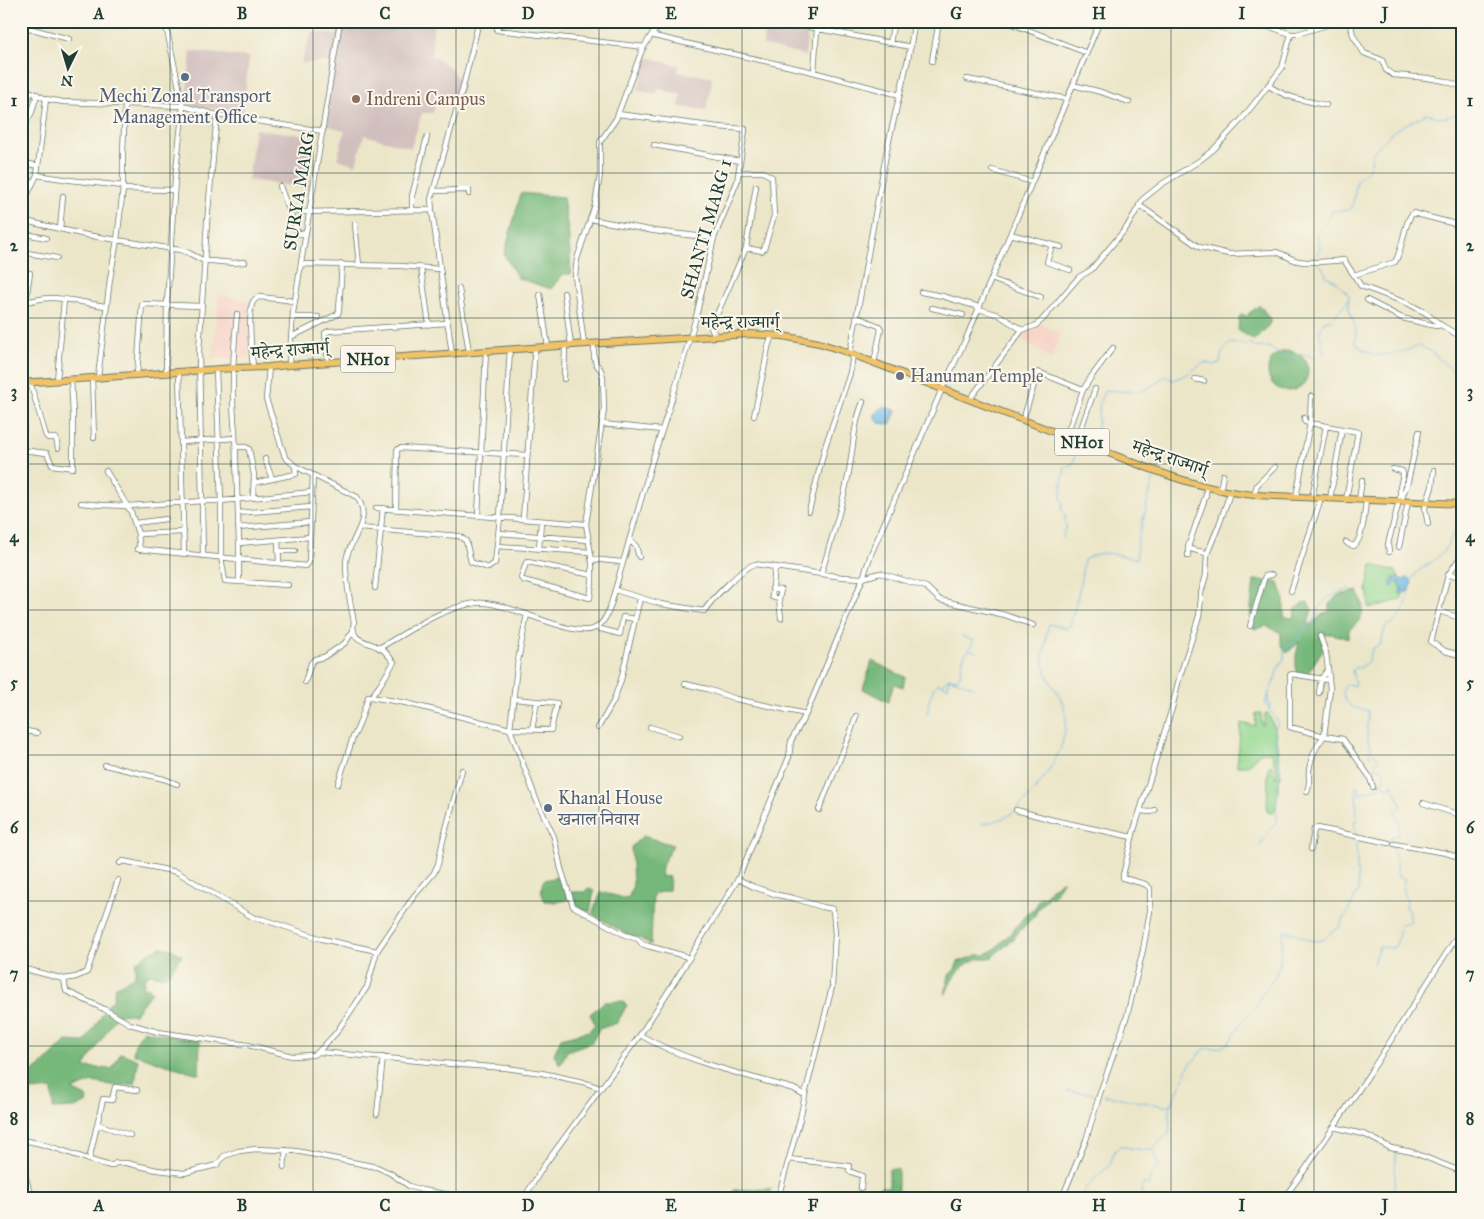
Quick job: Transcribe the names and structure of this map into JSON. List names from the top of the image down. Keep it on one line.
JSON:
{"streets":{"highway":["महेन्द्र राज्मार्ग्","NH01"],"street":["SURYA MARG","SHANTI MARG 1"]},"crossings":[["SURYA MARG","महेन्द्र राज्मार्ग्"],["SHANTI MARG 1","महेन्द्र राज्मार्ग्"]],"places":["Mechi Zonal Transport Management Office","Indreni Campus","Hanuman Temple","Khanal House खनाल निवास"],"north":"bottom","grid":{"columns":["A","B","C","D","E","F","G","H","I","J"],"rows":["1","2","3","4","5","6","7","8"]}}
